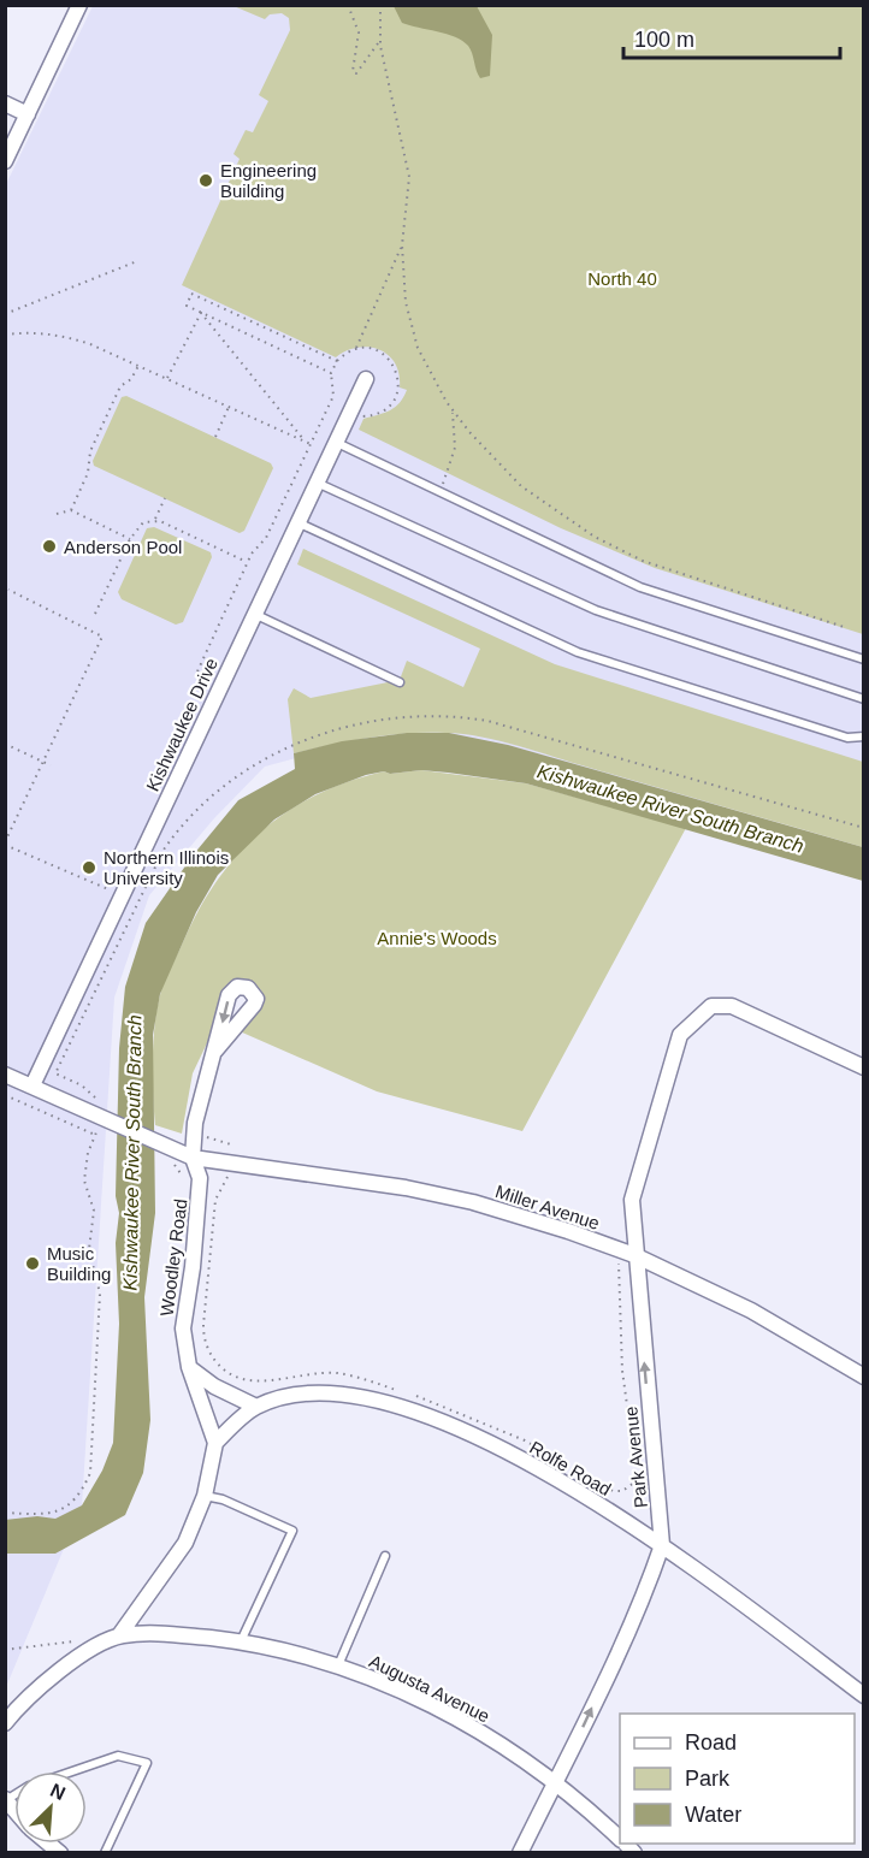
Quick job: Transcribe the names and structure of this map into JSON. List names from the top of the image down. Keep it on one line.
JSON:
{"streets":{"street":["Kishwaukee Drive","Miller Avenue","Woodley Road","Park Avenue","Rolfe Road","Augusta Avenue"]},"crossings":[["Kishwaukee Drive","Miller Avenue"],["Miller Avenue","Woodley Road"],["Miller Avenue","Park Avenue"],["Woodley Road","Rolfe Road"],["Park Avenue","Rolfe Road"],["Park Avenue","Augusta Avenue"]],"one_way":["Park Avenue"],"water":["Kishwaukee River South Branch"],"parks":["North 40","Annie's Woods"],"places":["Engineering Building","Anderson Pool","Northern Illinois University","Music Building"],"legend":["Road","Park","Water"],"scale_bar":"100 m","north":"top right"}
